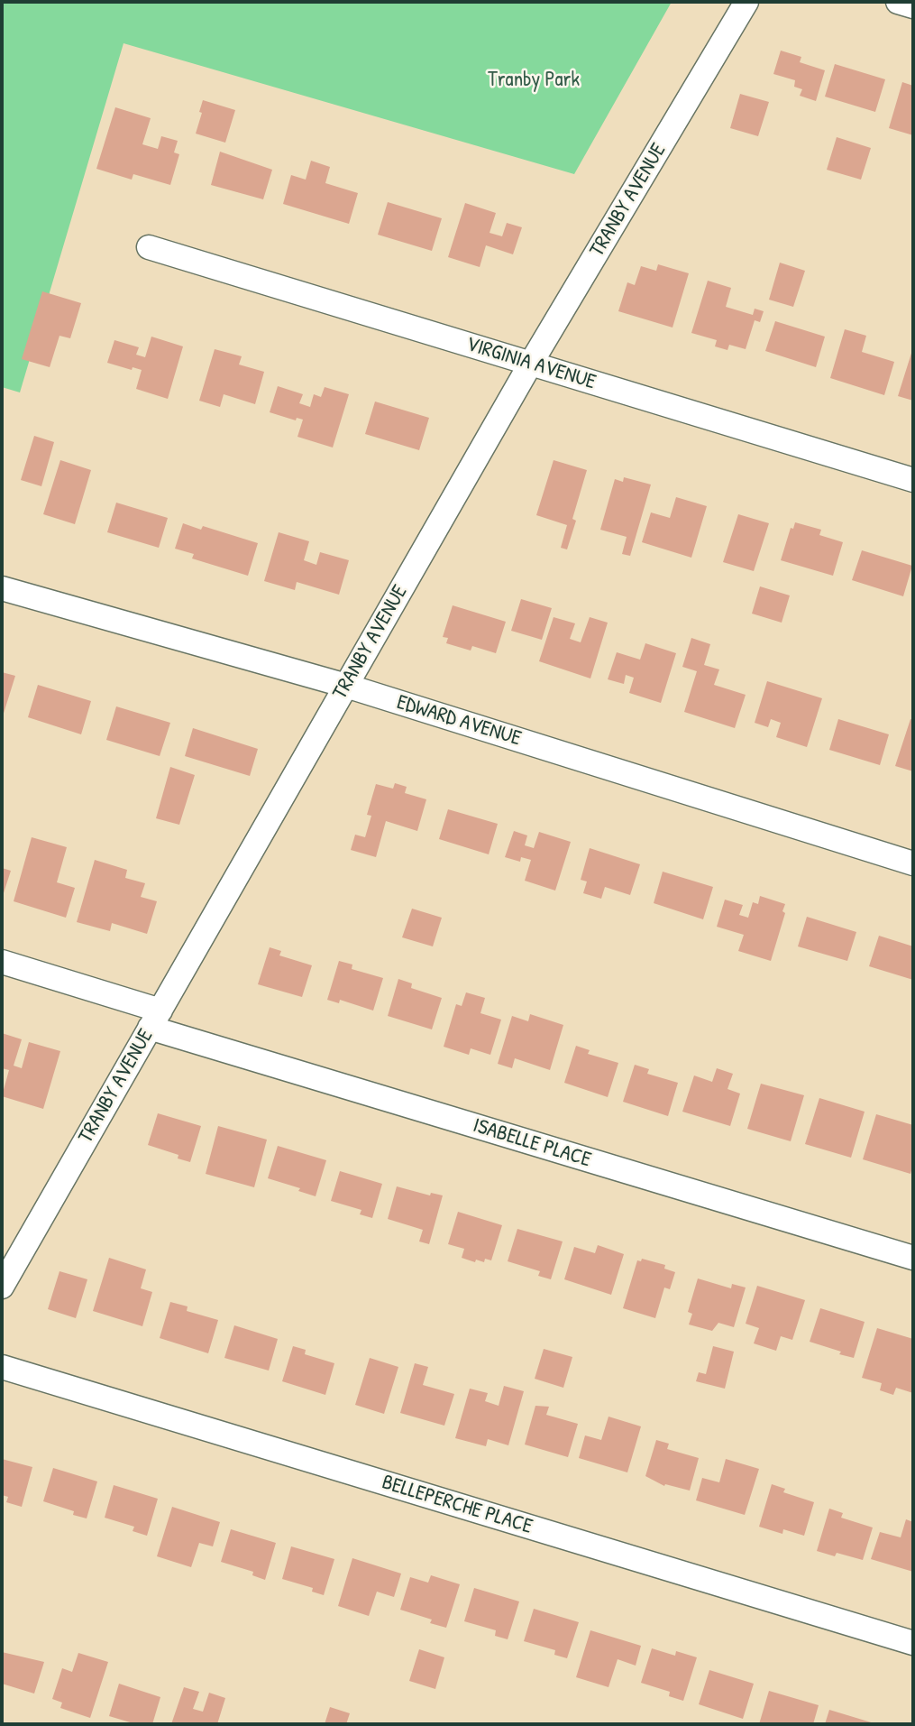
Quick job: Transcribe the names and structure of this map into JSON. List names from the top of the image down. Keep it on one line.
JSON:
{"streets":{"street":["TRANBY AVENUE","VIRGINIA AVENUE","EDWARD AVENUE","ISABELLE PLACE","BELLEPERCHE PLACE"]},"crossings":[["TRANBY AVENUE","VIRGINIA AVENUE"],["TRANBY AVENUE","EDWARD AVENUE"],["TRANBY AVENUE","ISABELLE PLACE"]],"parks":["Tranby Park"]}
